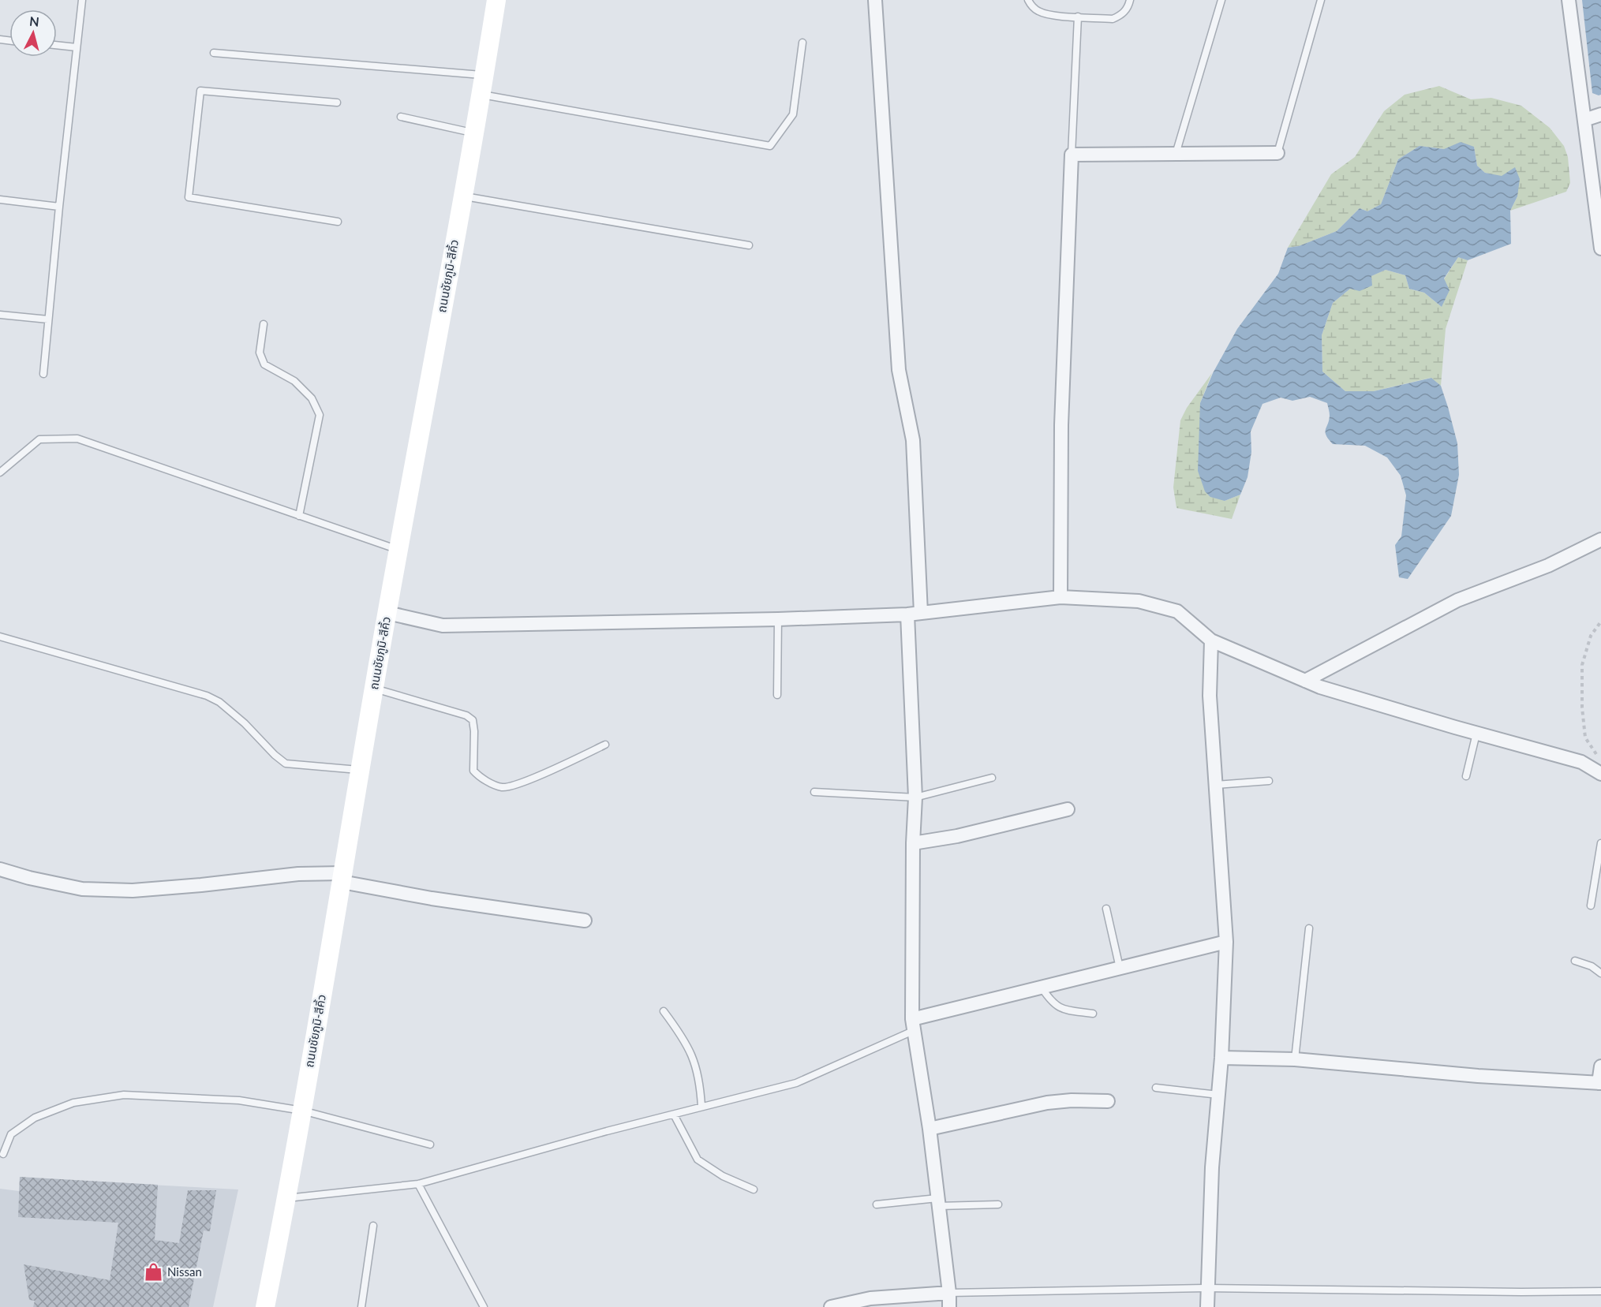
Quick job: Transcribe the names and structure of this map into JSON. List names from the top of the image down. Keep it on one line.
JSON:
{"streets":{"main road":["ถนนชัยภูมิ-สีคิ้ว"]},"places":{"shop":["Nissan"]},"north":"top"}
